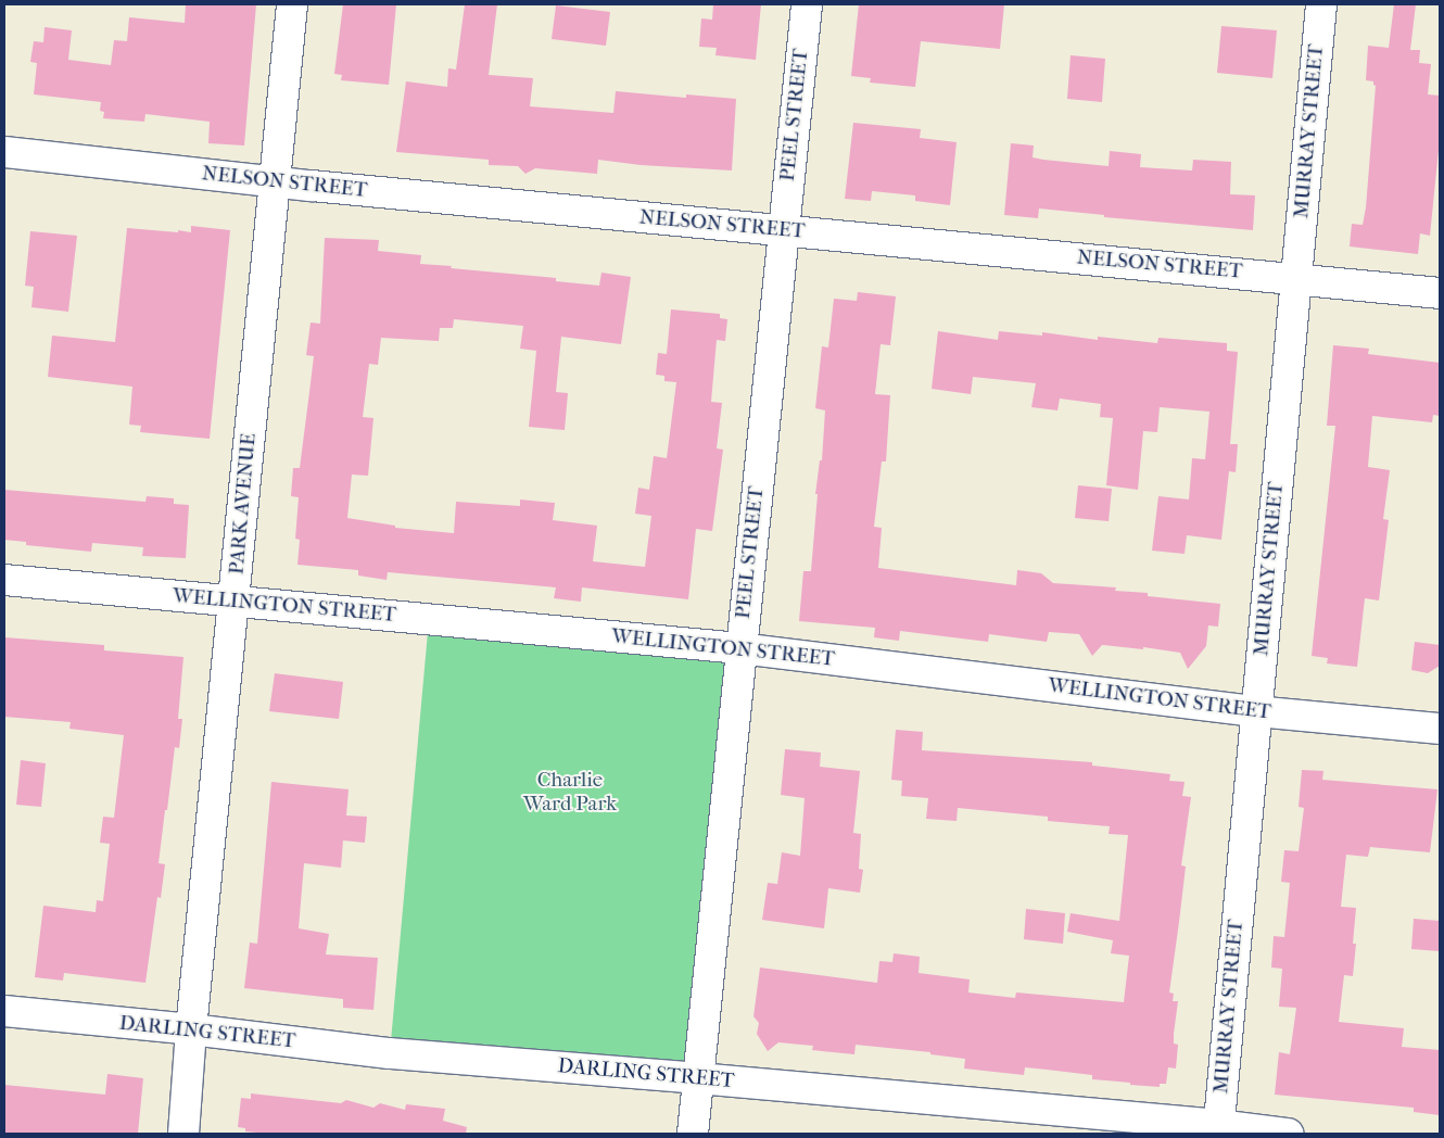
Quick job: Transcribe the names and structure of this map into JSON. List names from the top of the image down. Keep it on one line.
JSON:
{"streets":{"street":["PEEL STREET","MURRAY STREET","NELSON STREET","PARK AVENUE","WELLINGTON STREET","DARLING STREET"]},"crossings":[["PEEL STREET","NELSON STREET"],["PEEL STREET","WELLINGTON STREET"],["PEEL STREET","DARLING STREET"],["MURRAY STREET","NELSON STREET"],["MURRAY STREET","WELLINGTON STREET"],["MURRAY STREET","DARLING STREET"],["NELSON STREET","PARK AVENUE"],["PARK AVENUE","WELLINGTON STREET"],["PARK AVENUE","DARLING STREET"]],"parks":["Charlie Ward Park"]}
